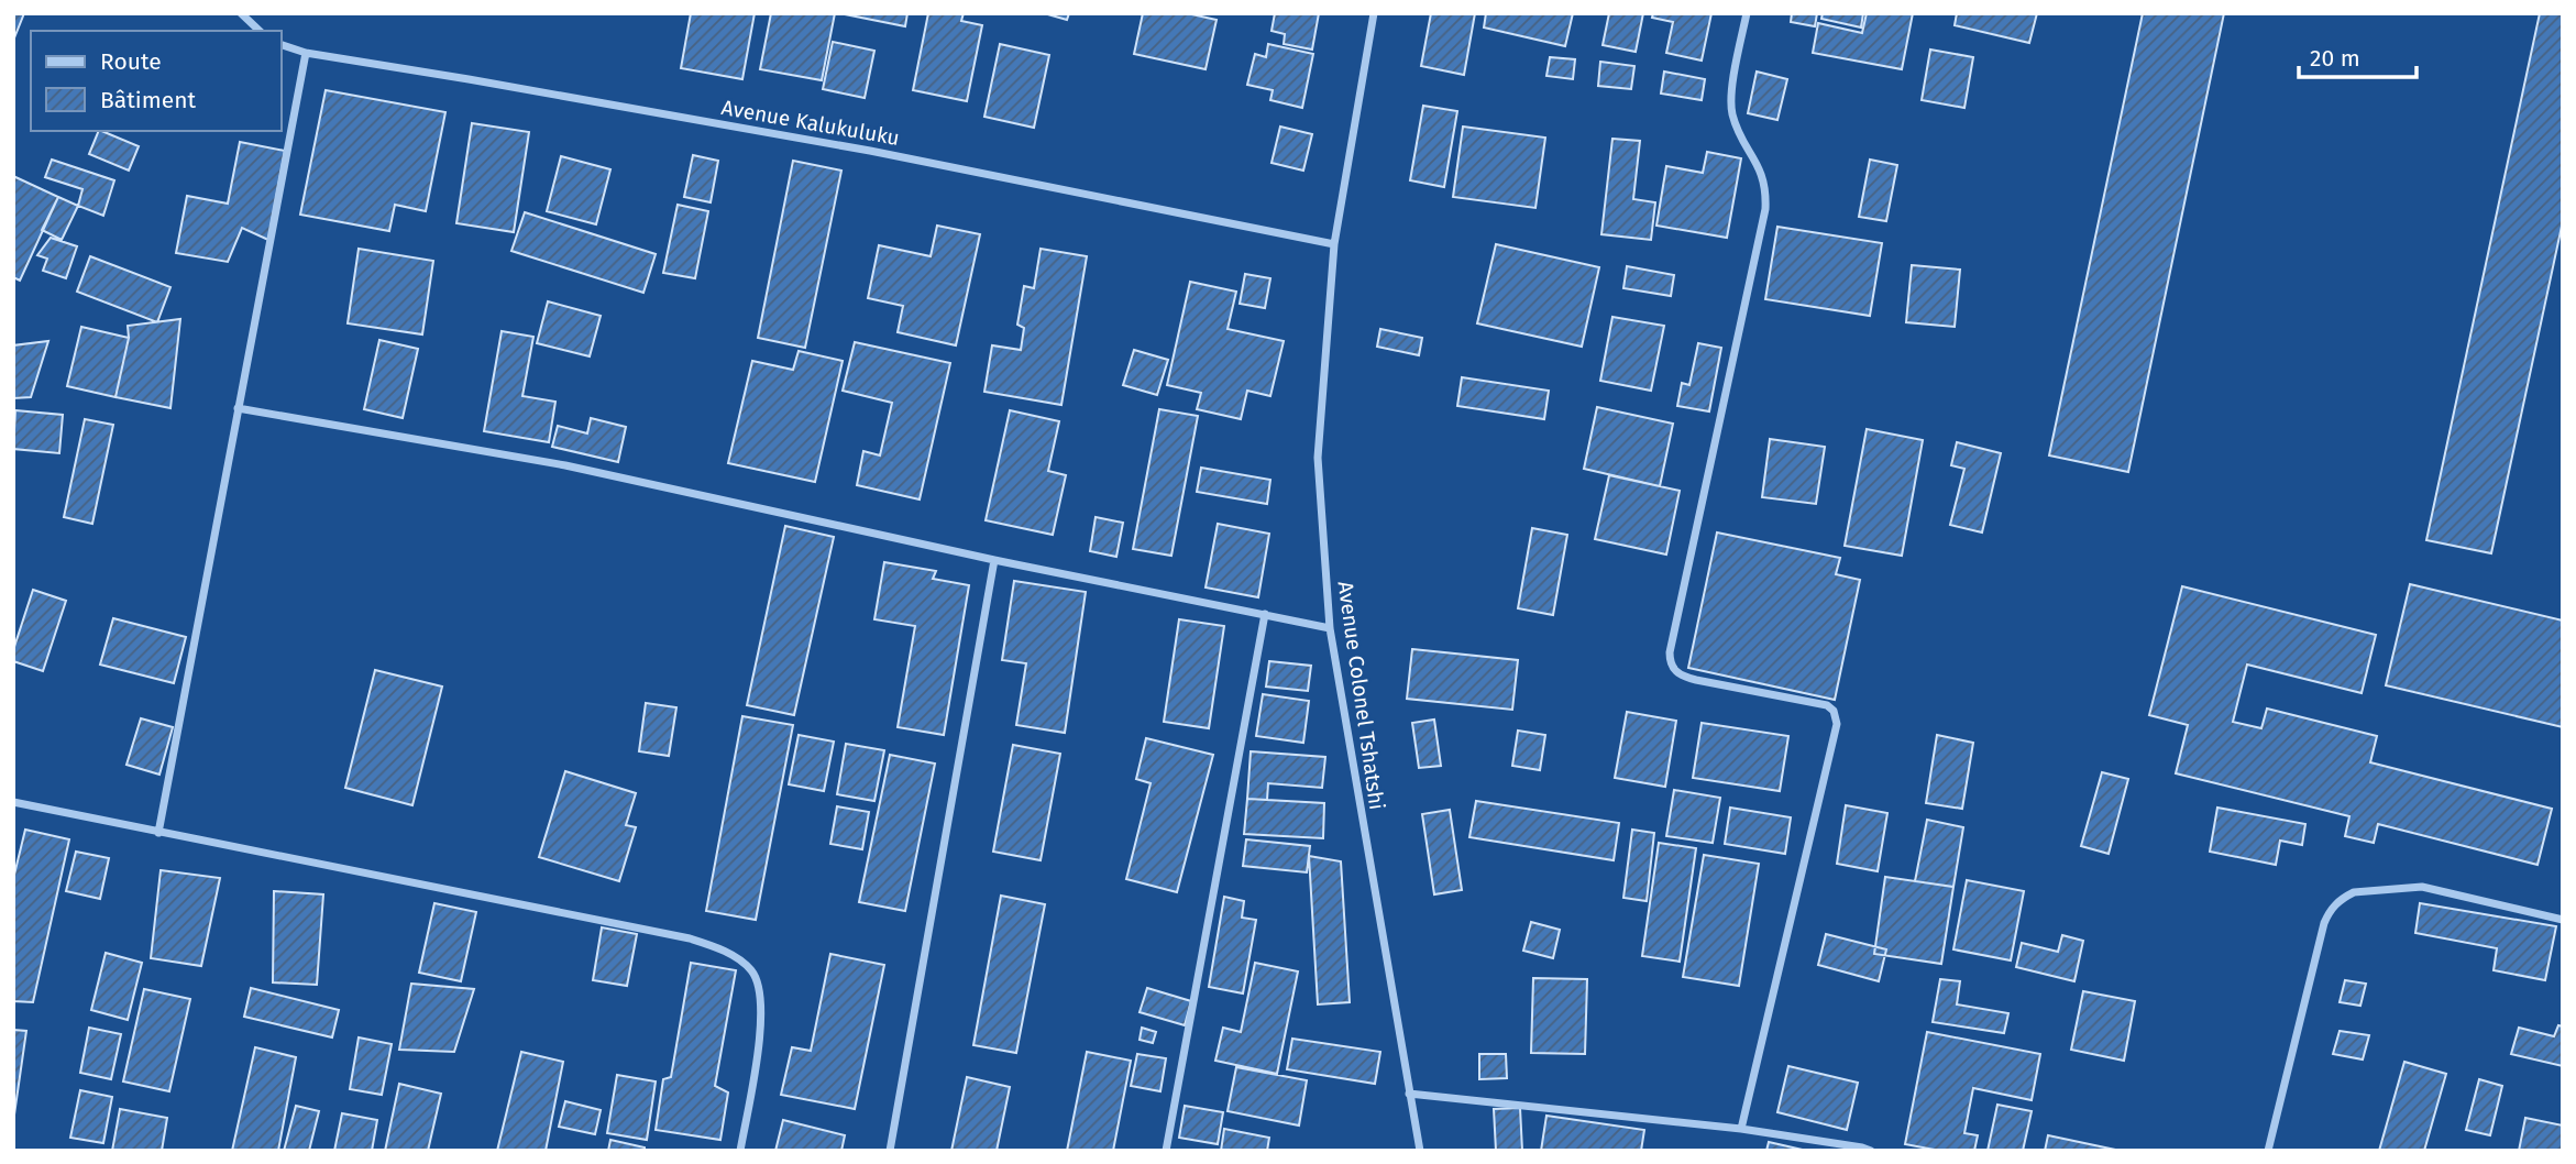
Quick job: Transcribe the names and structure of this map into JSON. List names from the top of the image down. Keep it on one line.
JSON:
{"streets":{"street":["Avenue Kalukuluku","Avenue Colonel Tshatshi"]},"crossings":[["Avenue Kalukuluku","Avenue Colonel Tshatshi"]],"legend":["Route","Bâtiment"],"scale_bar":"20 m"}
